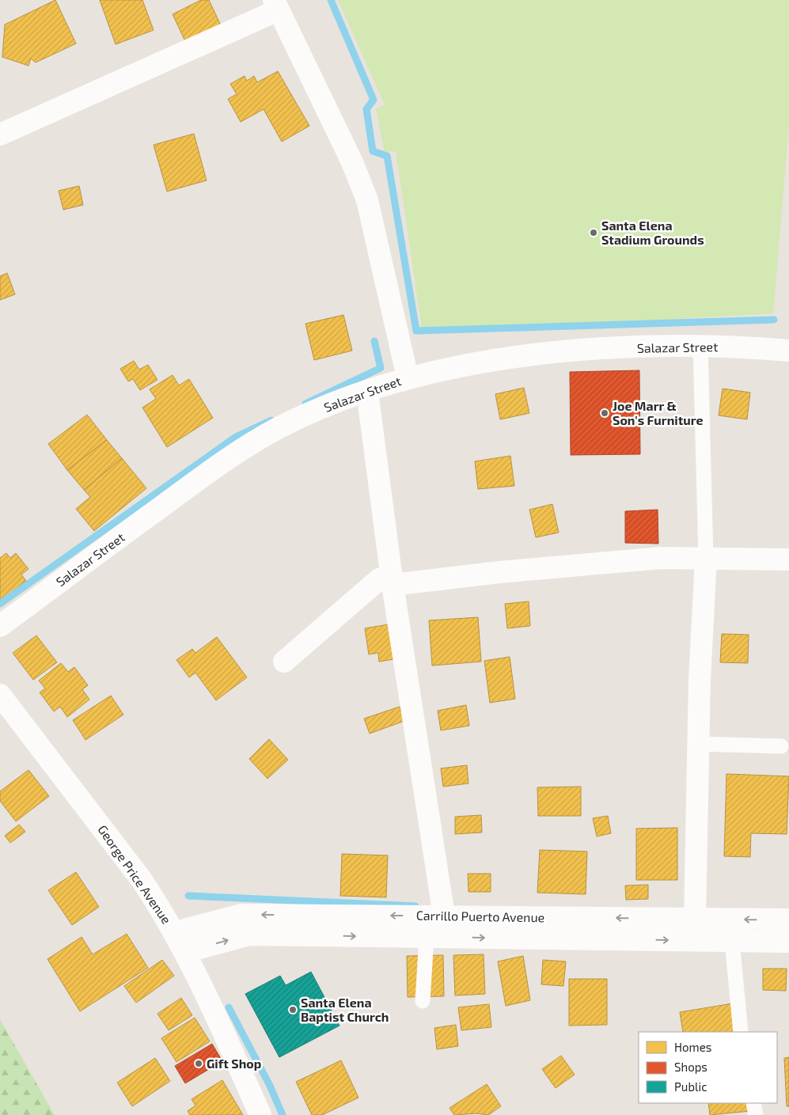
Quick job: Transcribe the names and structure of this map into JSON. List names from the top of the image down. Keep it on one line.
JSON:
{"streets":{"street":["Salazar Street","George Price Avenue","Carrillo Puerto Avenue"]},"crossings":[["George Price Avenue","Carrillo Puerto Avenue"]],"places":["Santa Elena Stadium Grounds","Joe Marr & Son's Furniture","Santa Elena Baptist Church","Gift Shop"],"legend":["Homes","Shops","Public"]}
